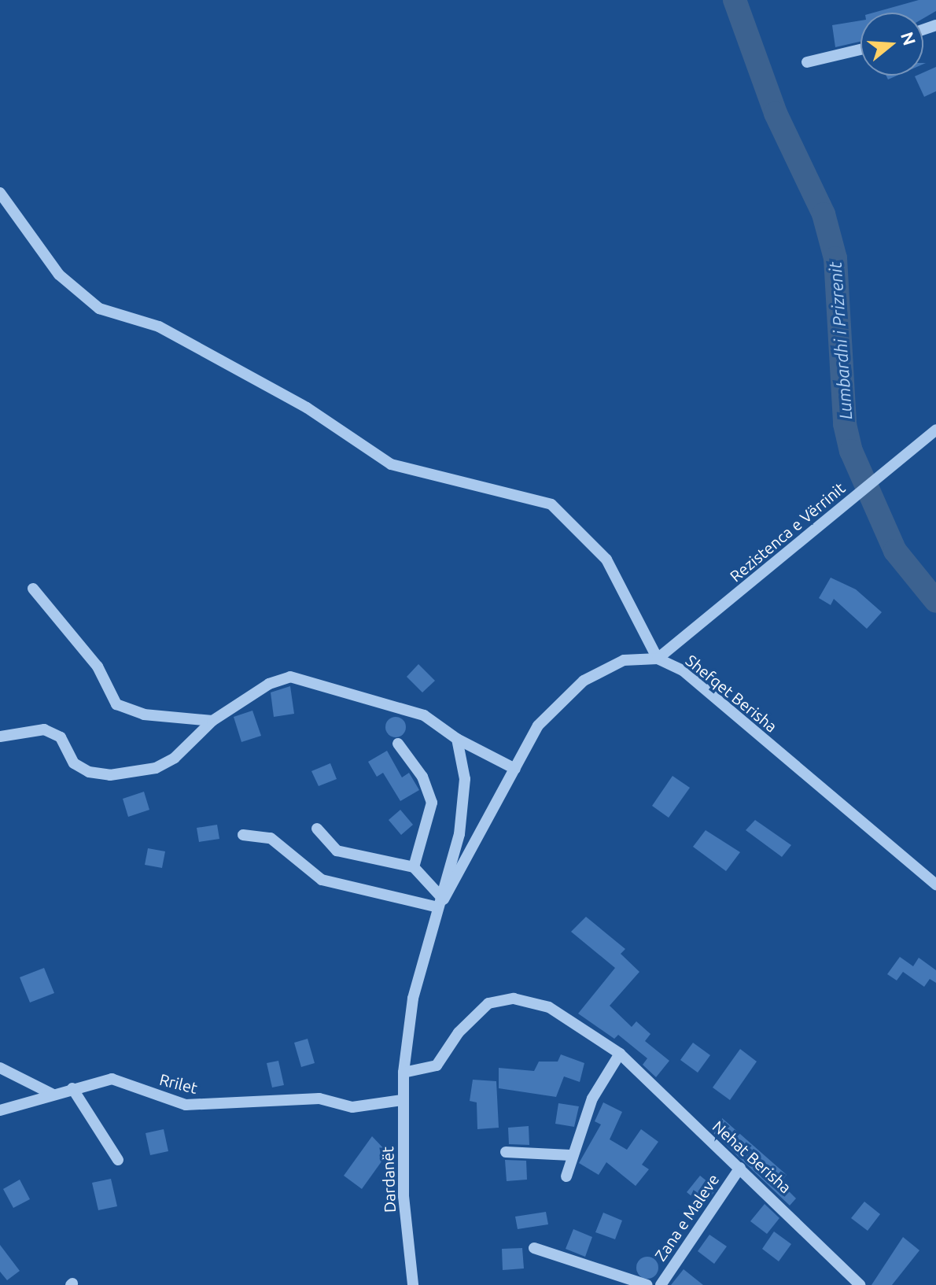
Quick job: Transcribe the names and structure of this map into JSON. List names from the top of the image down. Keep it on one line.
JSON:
{"streets":{"street":["Rezistenca e Vërrinit","Shefqet Berisha","Rrilet","Nehat Berisha","Dardanët","Zana e Maleve"]},"crossings":[["Rezistenca e Vërrinit","Shefqet Berisha"],["Shefqet Berisha","Dardanët"],["Rrilet","Dardanët"],["Nehat Berisha","Dardanët"],["Nehat Berisha","Zana e Maleve"]],"water":["Lumbardhi i Prizrenit"],"north":"right"}
